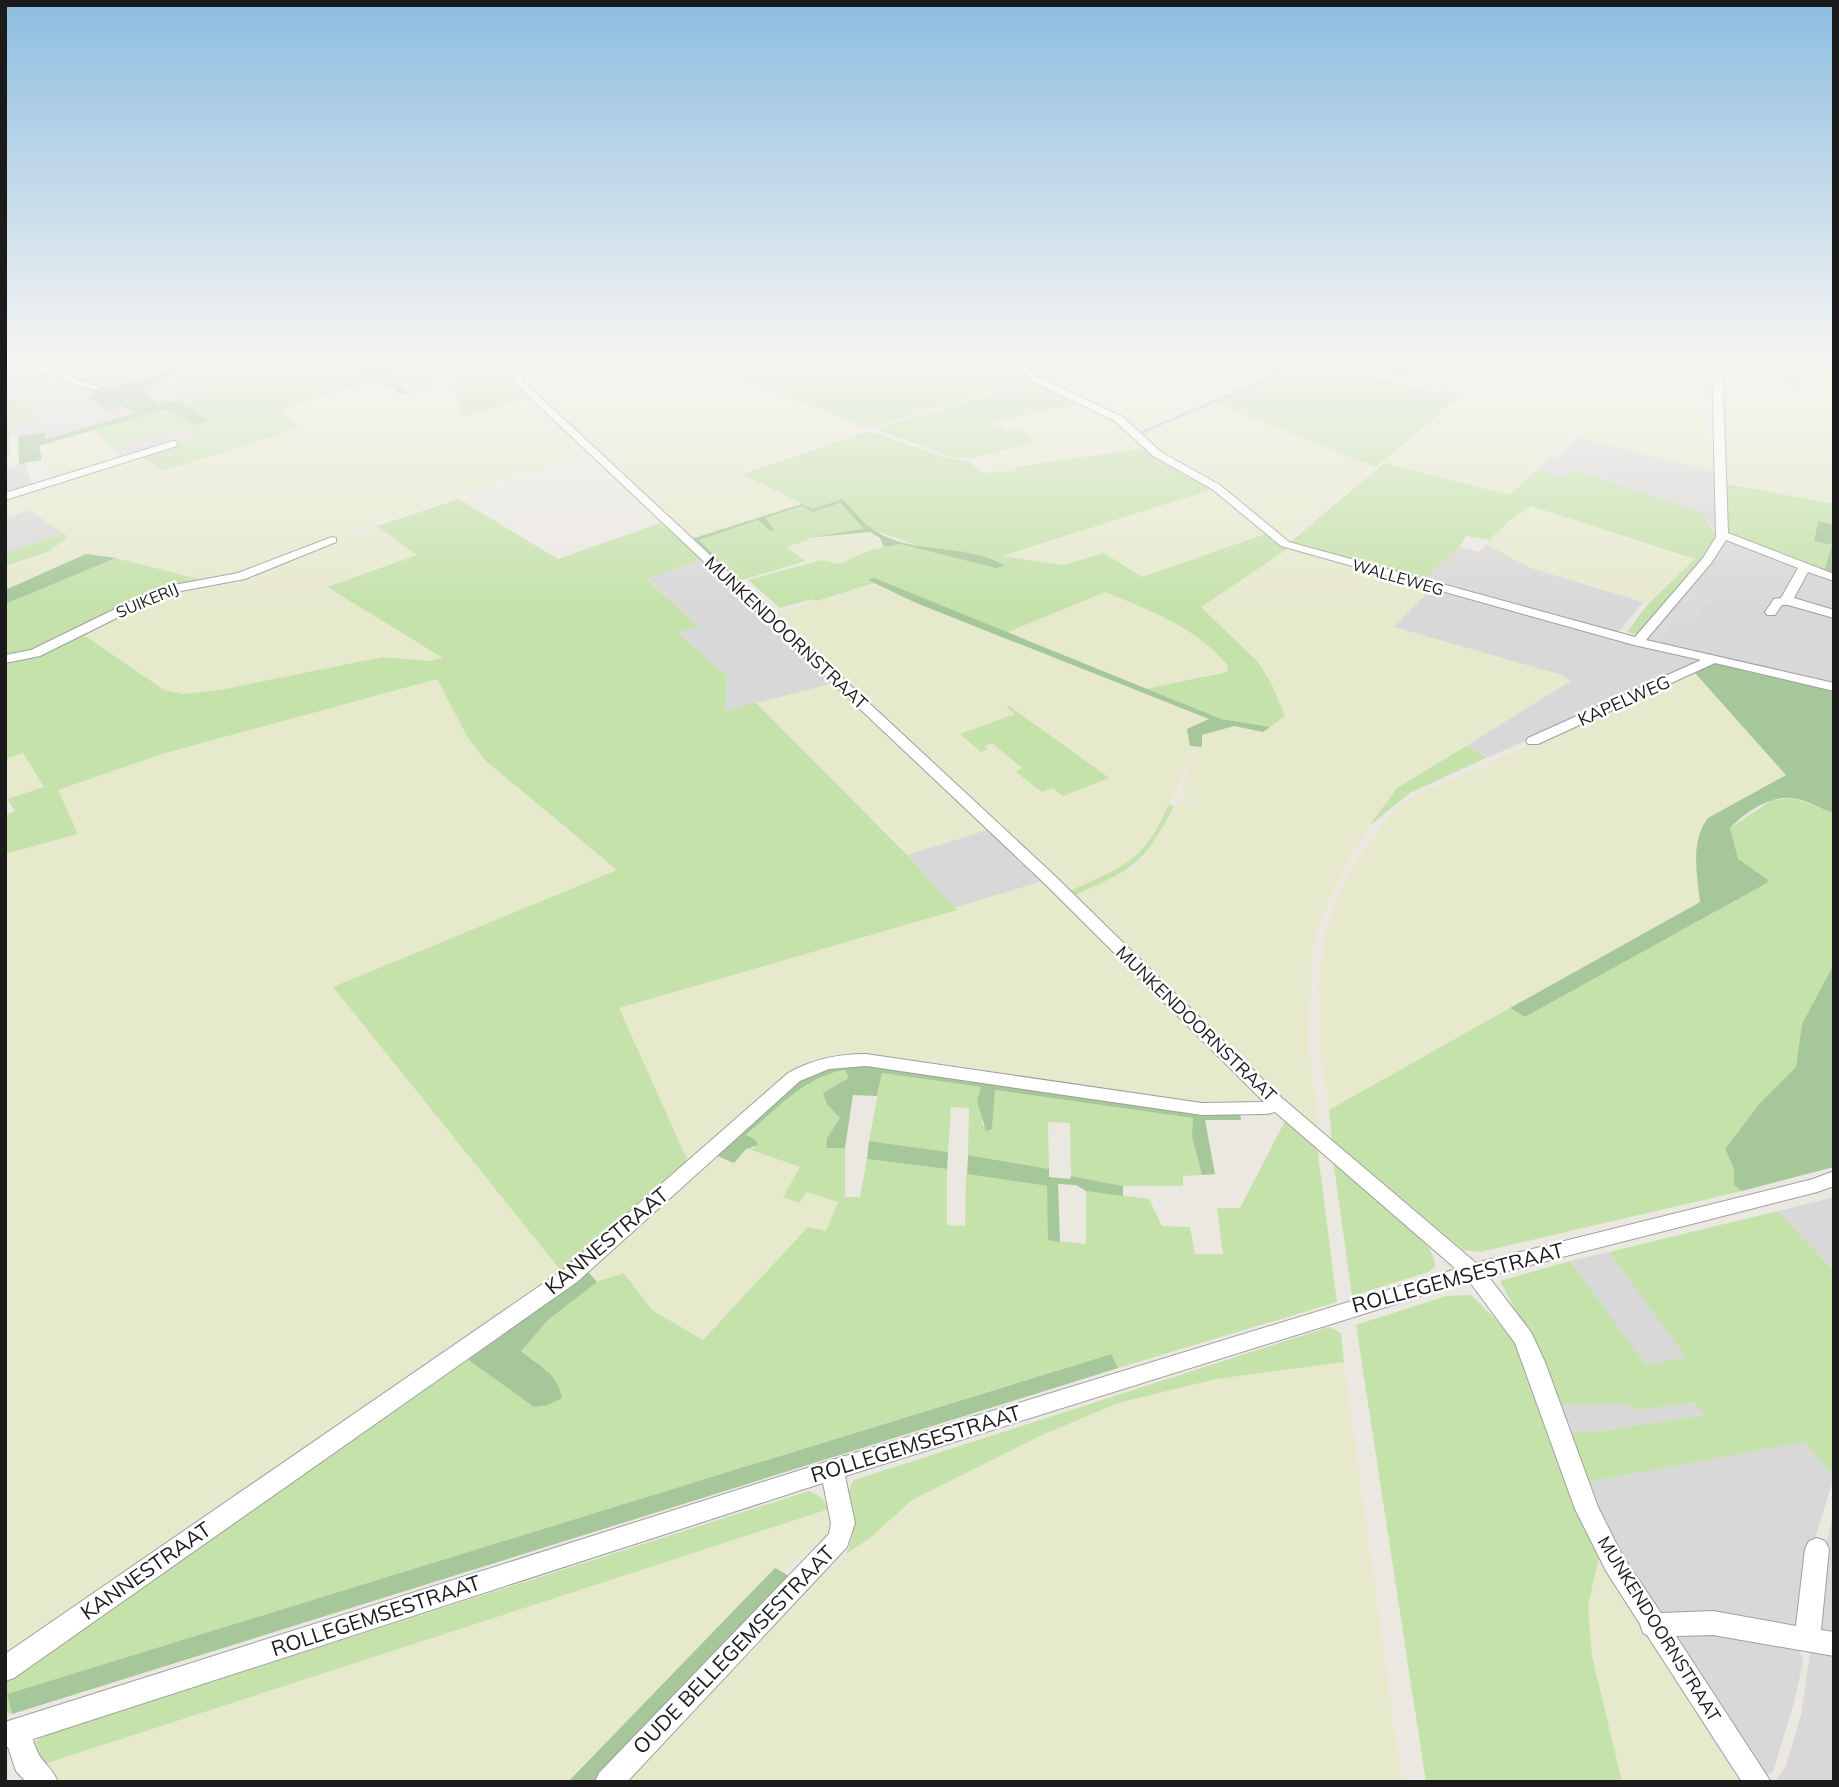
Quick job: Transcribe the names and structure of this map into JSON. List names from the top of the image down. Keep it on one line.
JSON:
{"streets":{"street":["WALLEWEG","SUIKERIJ","MUNKENDOORNSTRAAT","KAPELWEG","KANNESTRAAT","ROLLEGEMSESTRAAT","OUDE BELLEGEMSESTRAAT"]},"crossings":[["WALLEWEG","KAPELWEG"],["MUNKENDOORNSTRAAT","KANNESTRAAT"],["MUNKENDOORNSTRAAT","ROLLEGEMSESTRAAT"],["ROLLEGEMSESTRAAT","OUDE BELLEGEMSESTRAAT"]]}
